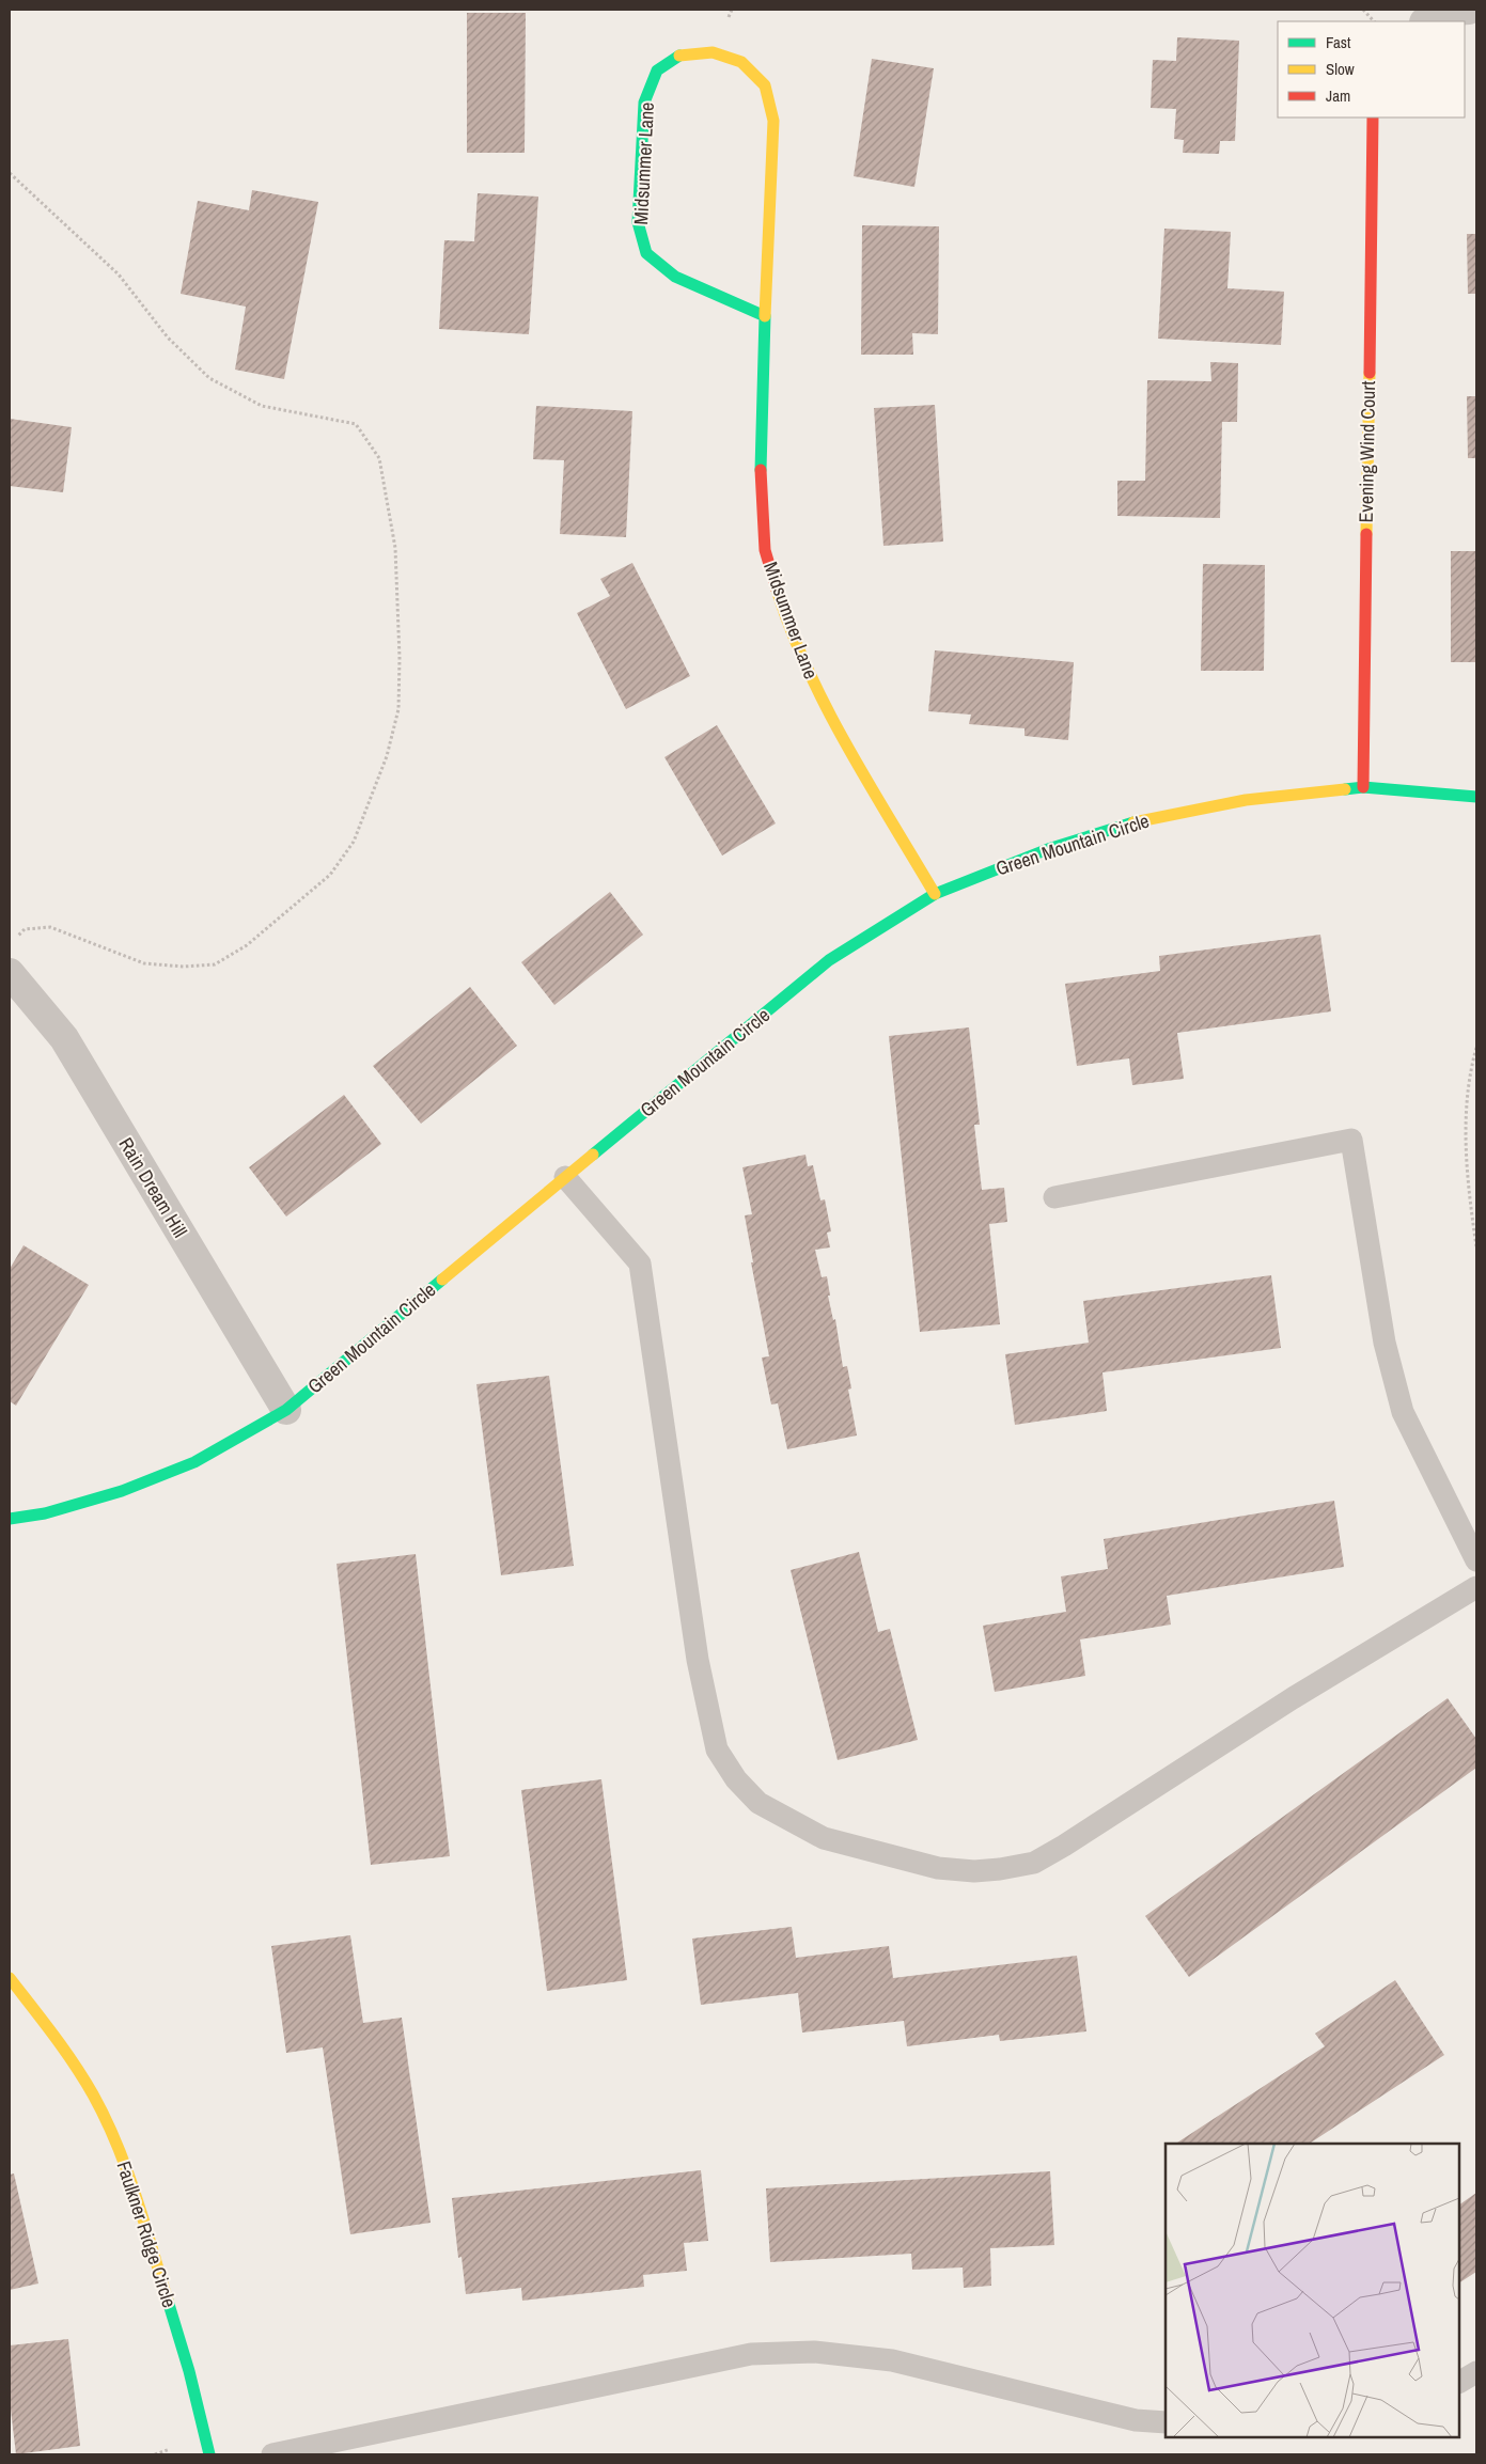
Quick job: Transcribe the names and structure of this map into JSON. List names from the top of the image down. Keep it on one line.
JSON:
{"streets":{"street":["Midsummer Lane","Evening Wind Court","Green Mountain Circle","Rain Dream Hill","Faulkner Ridge Circle"]},"crossings":[["Midsummer Lane","Green Mountain Circle"],["Evening Wind Court","Green Mountain Circle"],["Green Mountain Circle","Rain Dream Hill"]],"legend":["Fast","Slow","Jam"]}
